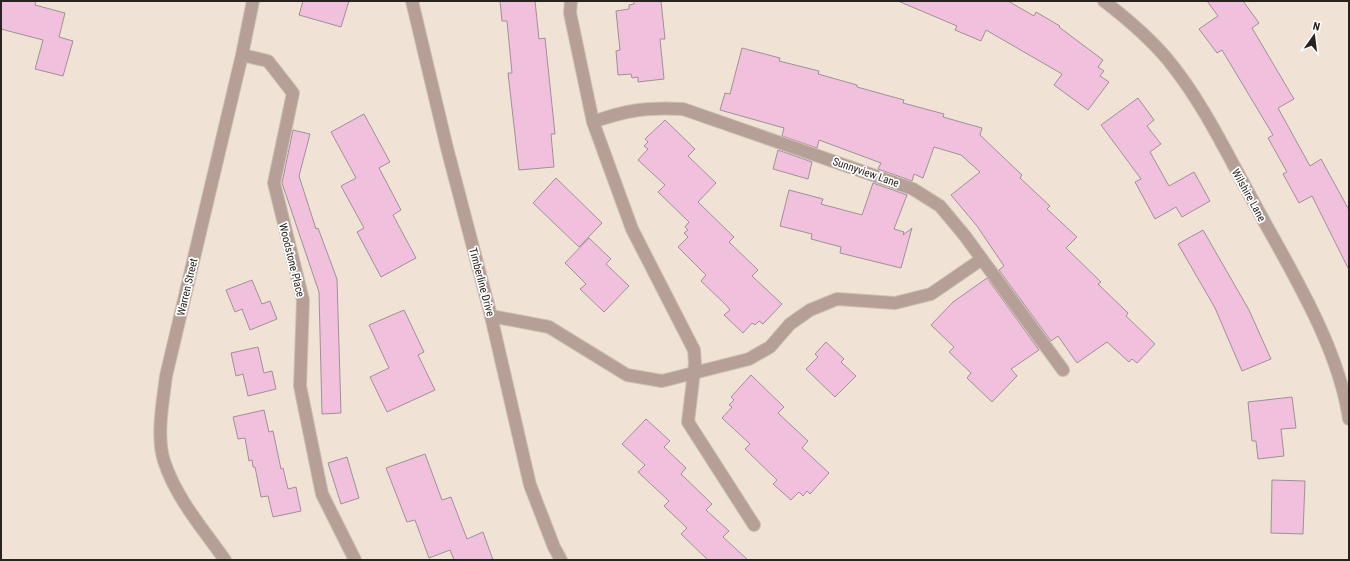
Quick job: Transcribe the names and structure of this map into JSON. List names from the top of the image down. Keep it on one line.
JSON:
{"streets":{"street":["Sunnyview Lane","Wilshire Lane","Woodstone Place","Timberline Drive","Warren Street"]},"crossings":[["Woodstone Place","Warren Street"]],"north":"top"}
